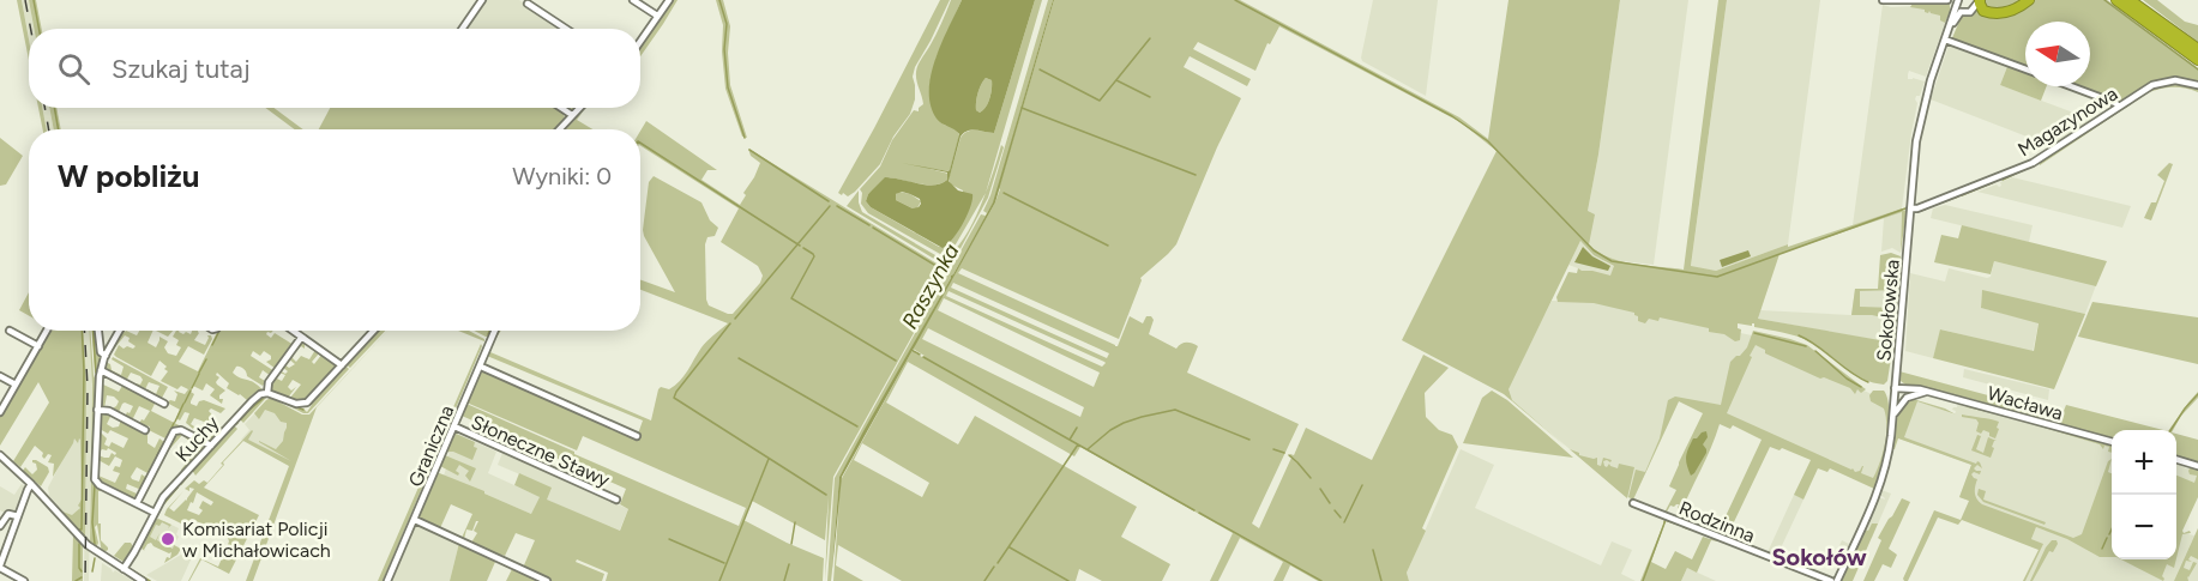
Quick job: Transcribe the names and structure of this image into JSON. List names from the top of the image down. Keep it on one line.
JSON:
{"streets":{"street":["Magazynowa","Sokołowska","Wacława","Kuchy","Graniczna","Słoneczne Stawy","Rodzinna"]},"crossings":[["Magazynowa","Sokołowska"],["Sokołowska","Wacława"],["Graniczna","Słoneczne Stawy"]],"districts":["Sokołów"],"water":["Raszynka"],"places":["Komisariat Policji w Michałowicach"],"north":"left","page":{"search":"Szukaj tutaj","heading":["W pobliżu","Wyniki: 0"],"map_buttons":["+","−"]}}
